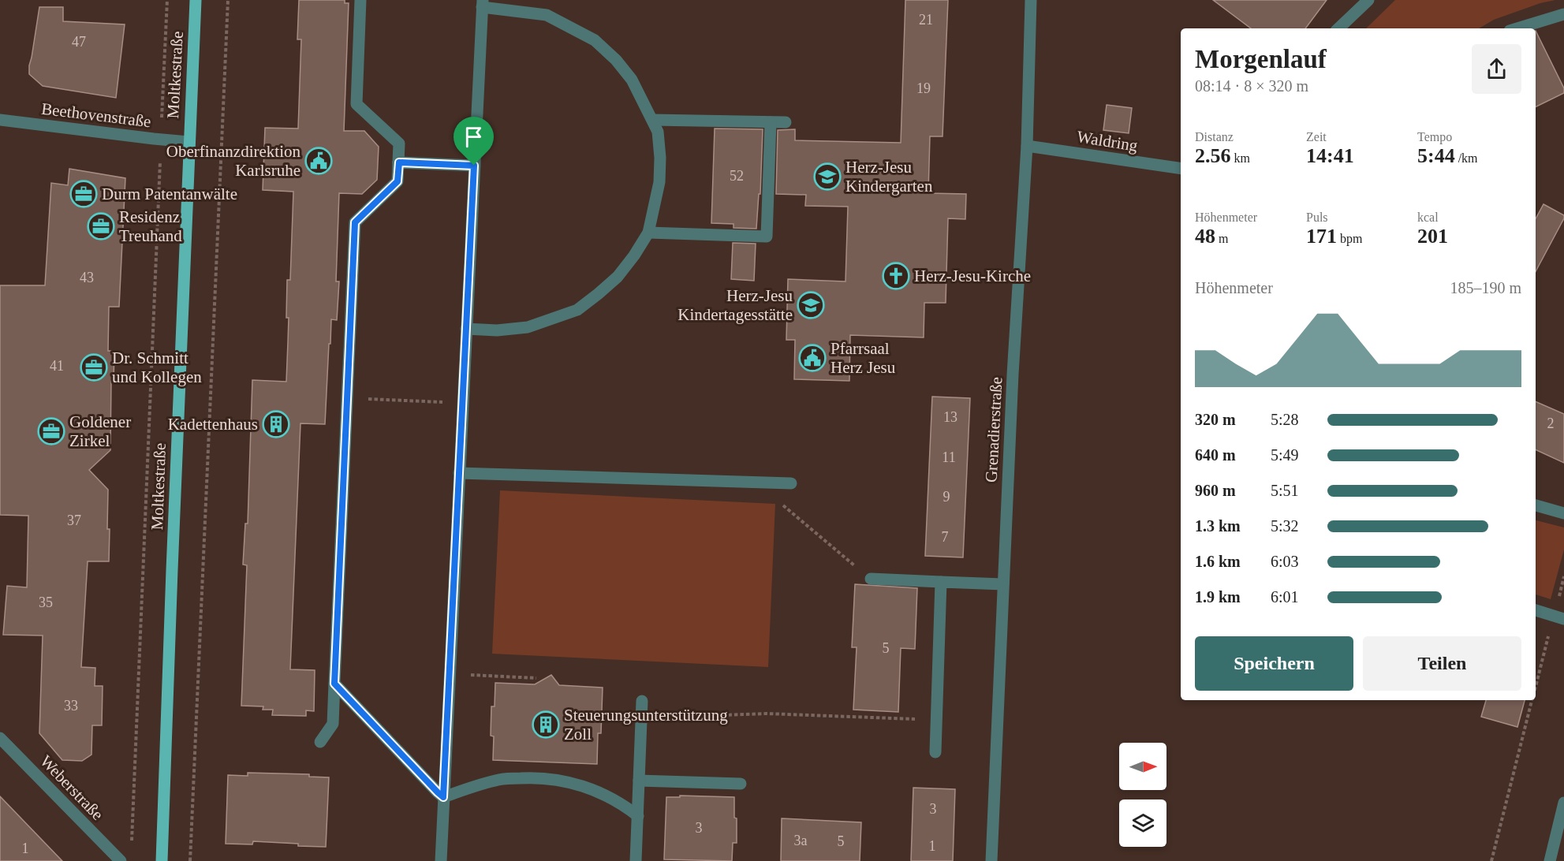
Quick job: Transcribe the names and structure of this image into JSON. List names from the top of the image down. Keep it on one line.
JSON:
{"streets":{"main road":["Moltkestraße"],"street":["Beethovenstraße","Waldring","Grenadierstraße","Weberstraße"]},"crossings":[["Moltkestraße","Beethovenstraße"],["Waldring","Grenadierstraße"]],"places":{"public building":["Oberfinanzdirektion Karlsruhe","Pfarrsaal Herz Jesu"],"school or university":["Herz-Jesu Kindergarten","Herz-Jesu Kindertagesstätte"],"office":["Durm Patentanwälte","Residenz Treuhand","Dr. Schmitt und Kollegen","Goldener Zirkel"],"church":["Herz-Jesu-Kirche"],"building":["Kadettenhaus","Steuerungsunterstützung Zoll"]},"house_numbers":["21","47","19","52","43","41","13","2","11","9","37","7","35","5","33","3","3","3a","5","1","1"],"north":"right","page":{"heading":["Morgenlauf","08:14 · 8 × 320 m"],"stats":[["Distanz","2.56 km"],["Zeit","14:41"],["Tempo","5:44 /km"],["Höhenmeter","48 m"],["Puls","171 bpm"],["kcal","201"]],"chart":["Höhenmeter","185–190 m"],"list":[{"name":"320 m","note":"5:28"},{"name":"640 m","note":"5:49"},{"name":"960 m","note":"5:51"},{"name":"1.3 km","note":"5:32"},{"name":"1.6 km","note":"6:03"},{"name":"1.9 km","note":"6:01"}],"buttons":["Speichern","Teilen"]}}
